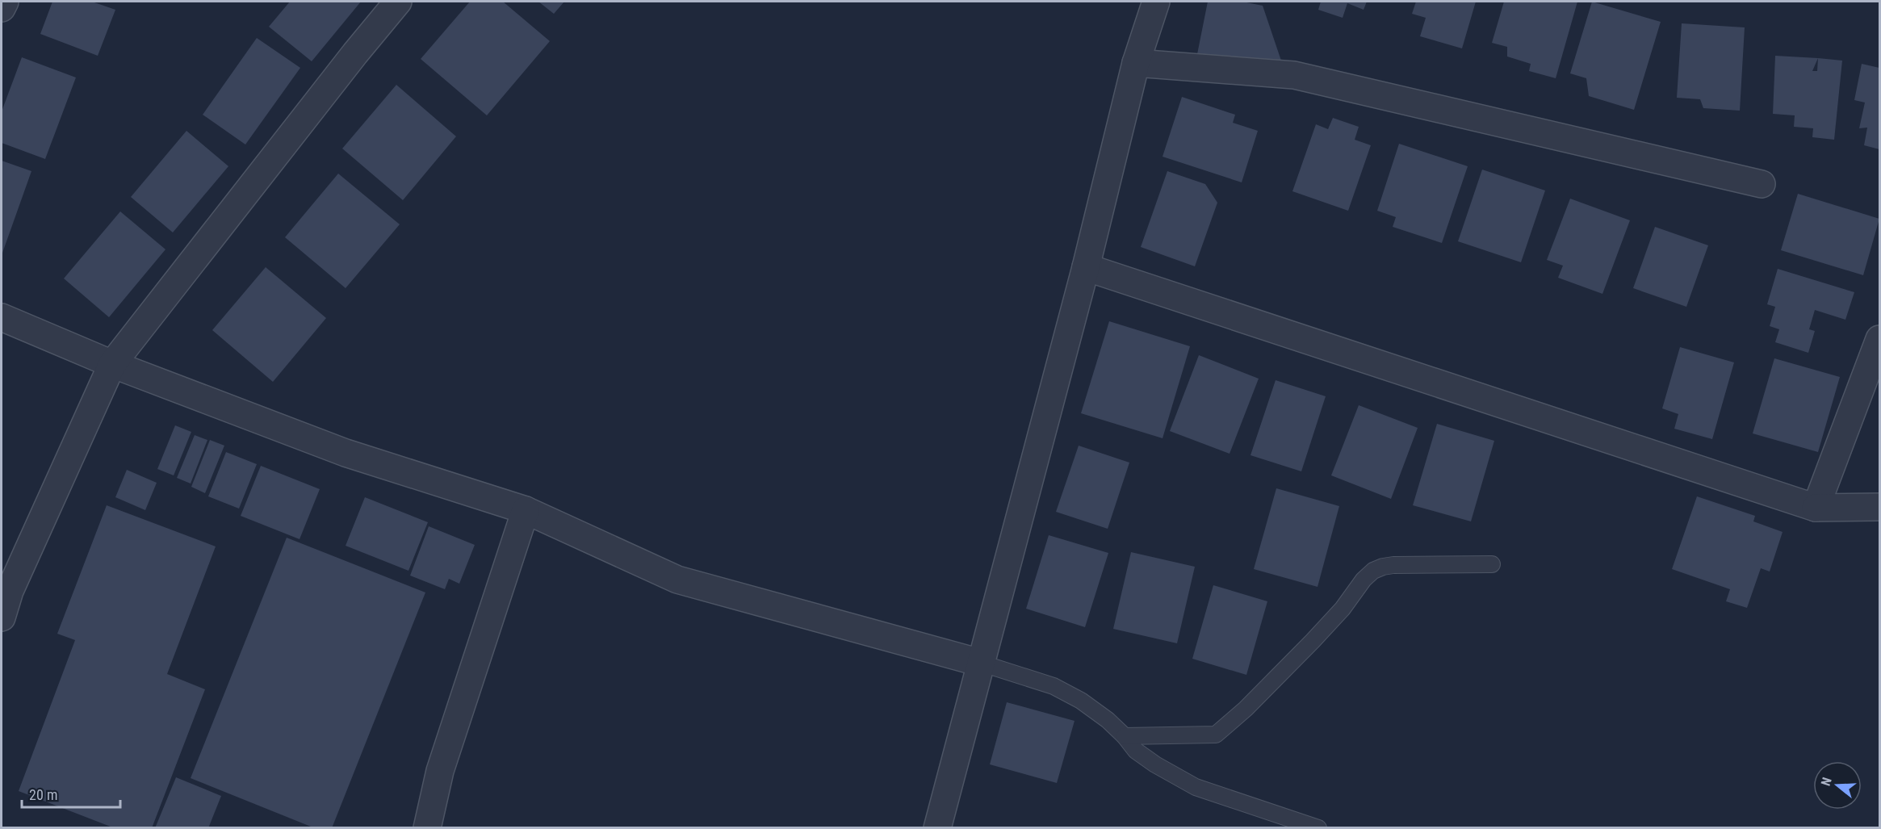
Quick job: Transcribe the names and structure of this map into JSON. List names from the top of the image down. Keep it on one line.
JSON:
{"scale_bar":"20 m","north":"left"}
